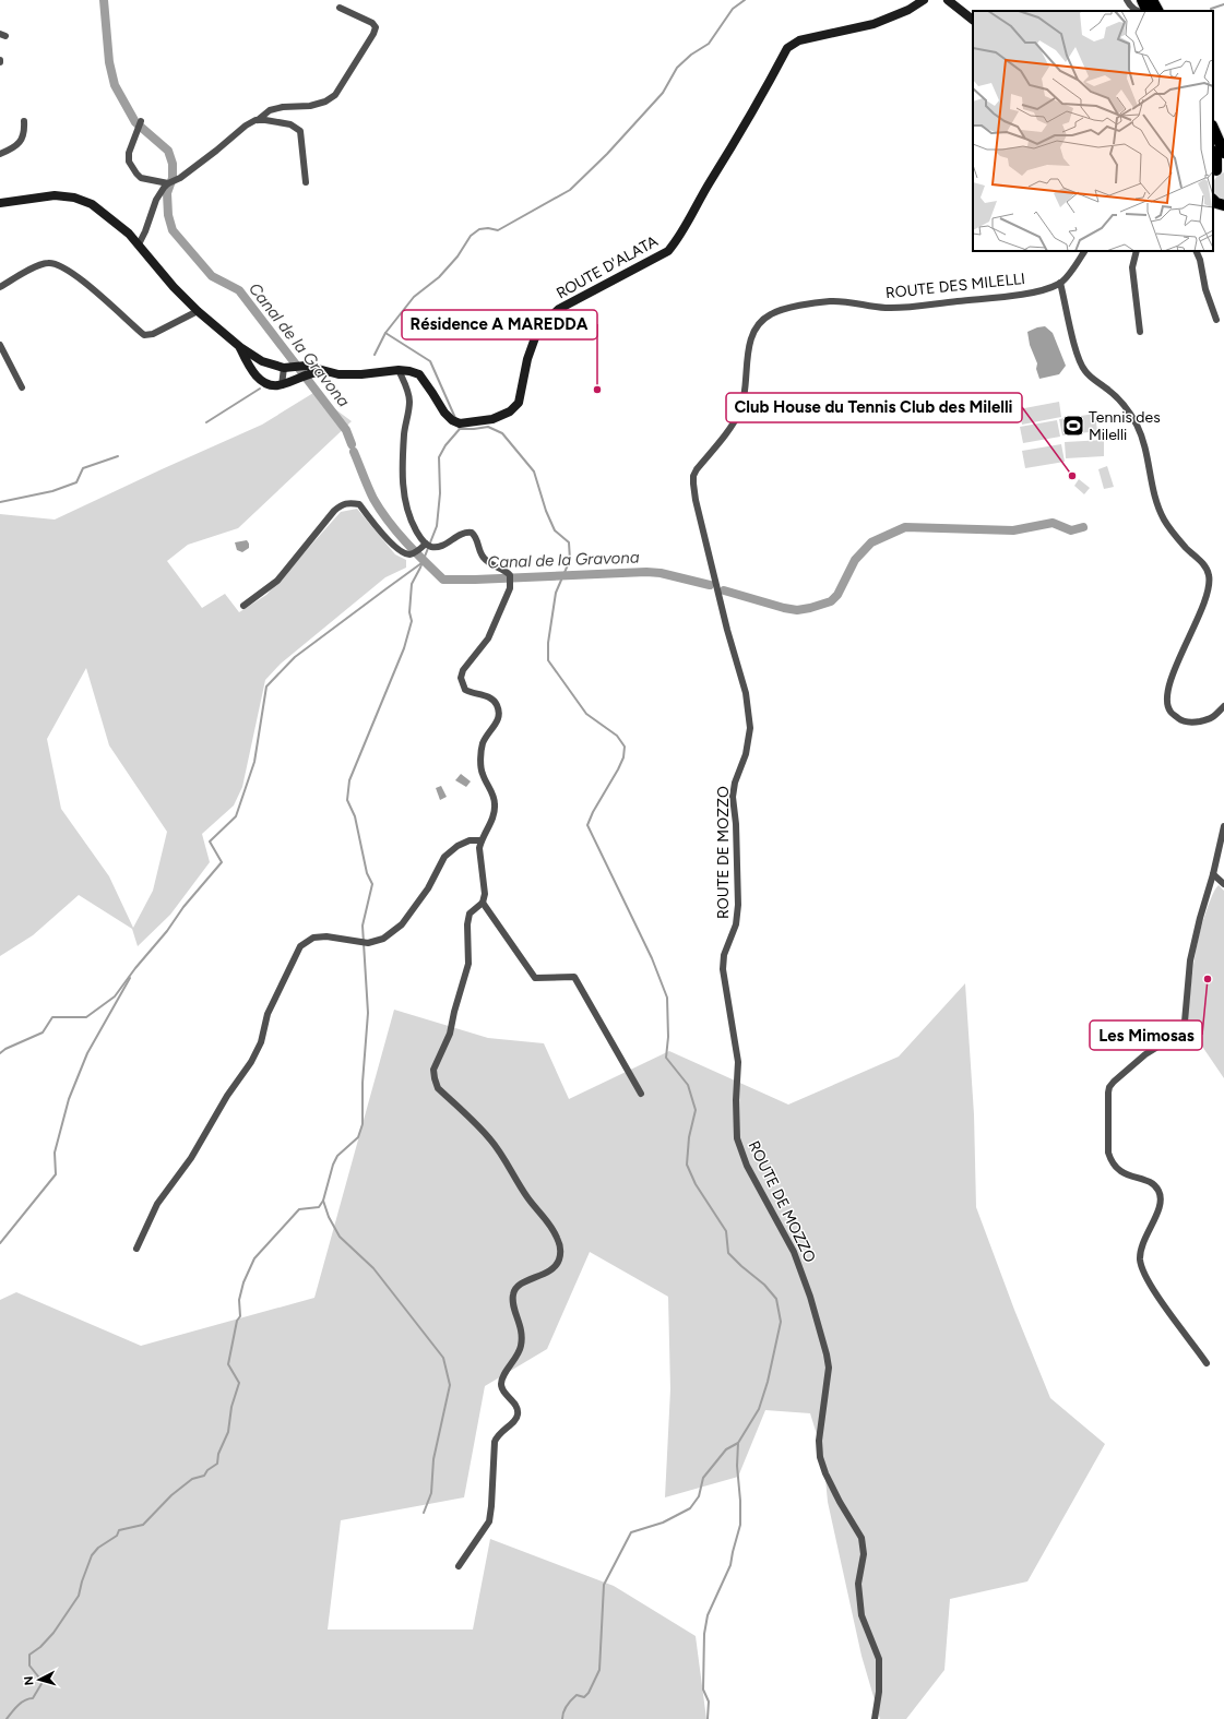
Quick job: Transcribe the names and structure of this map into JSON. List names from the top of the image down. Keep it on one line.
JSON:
{"streets":{"street":["ROUTE D'ALATA","ROUTE DES MILELLI","ROUTE DE MOZZO"]},"crossings":[["ROUTE DES MILELLI","ROUTE DE MOZZO"]],"water":["Canal de la Gravona"],"places":{"other":["Résidence A MAREDDA","Club House du Tennis Club des Milelli","Les Mimosas"],"sports":["Tennis des Milelli"]},"north":"left"}
